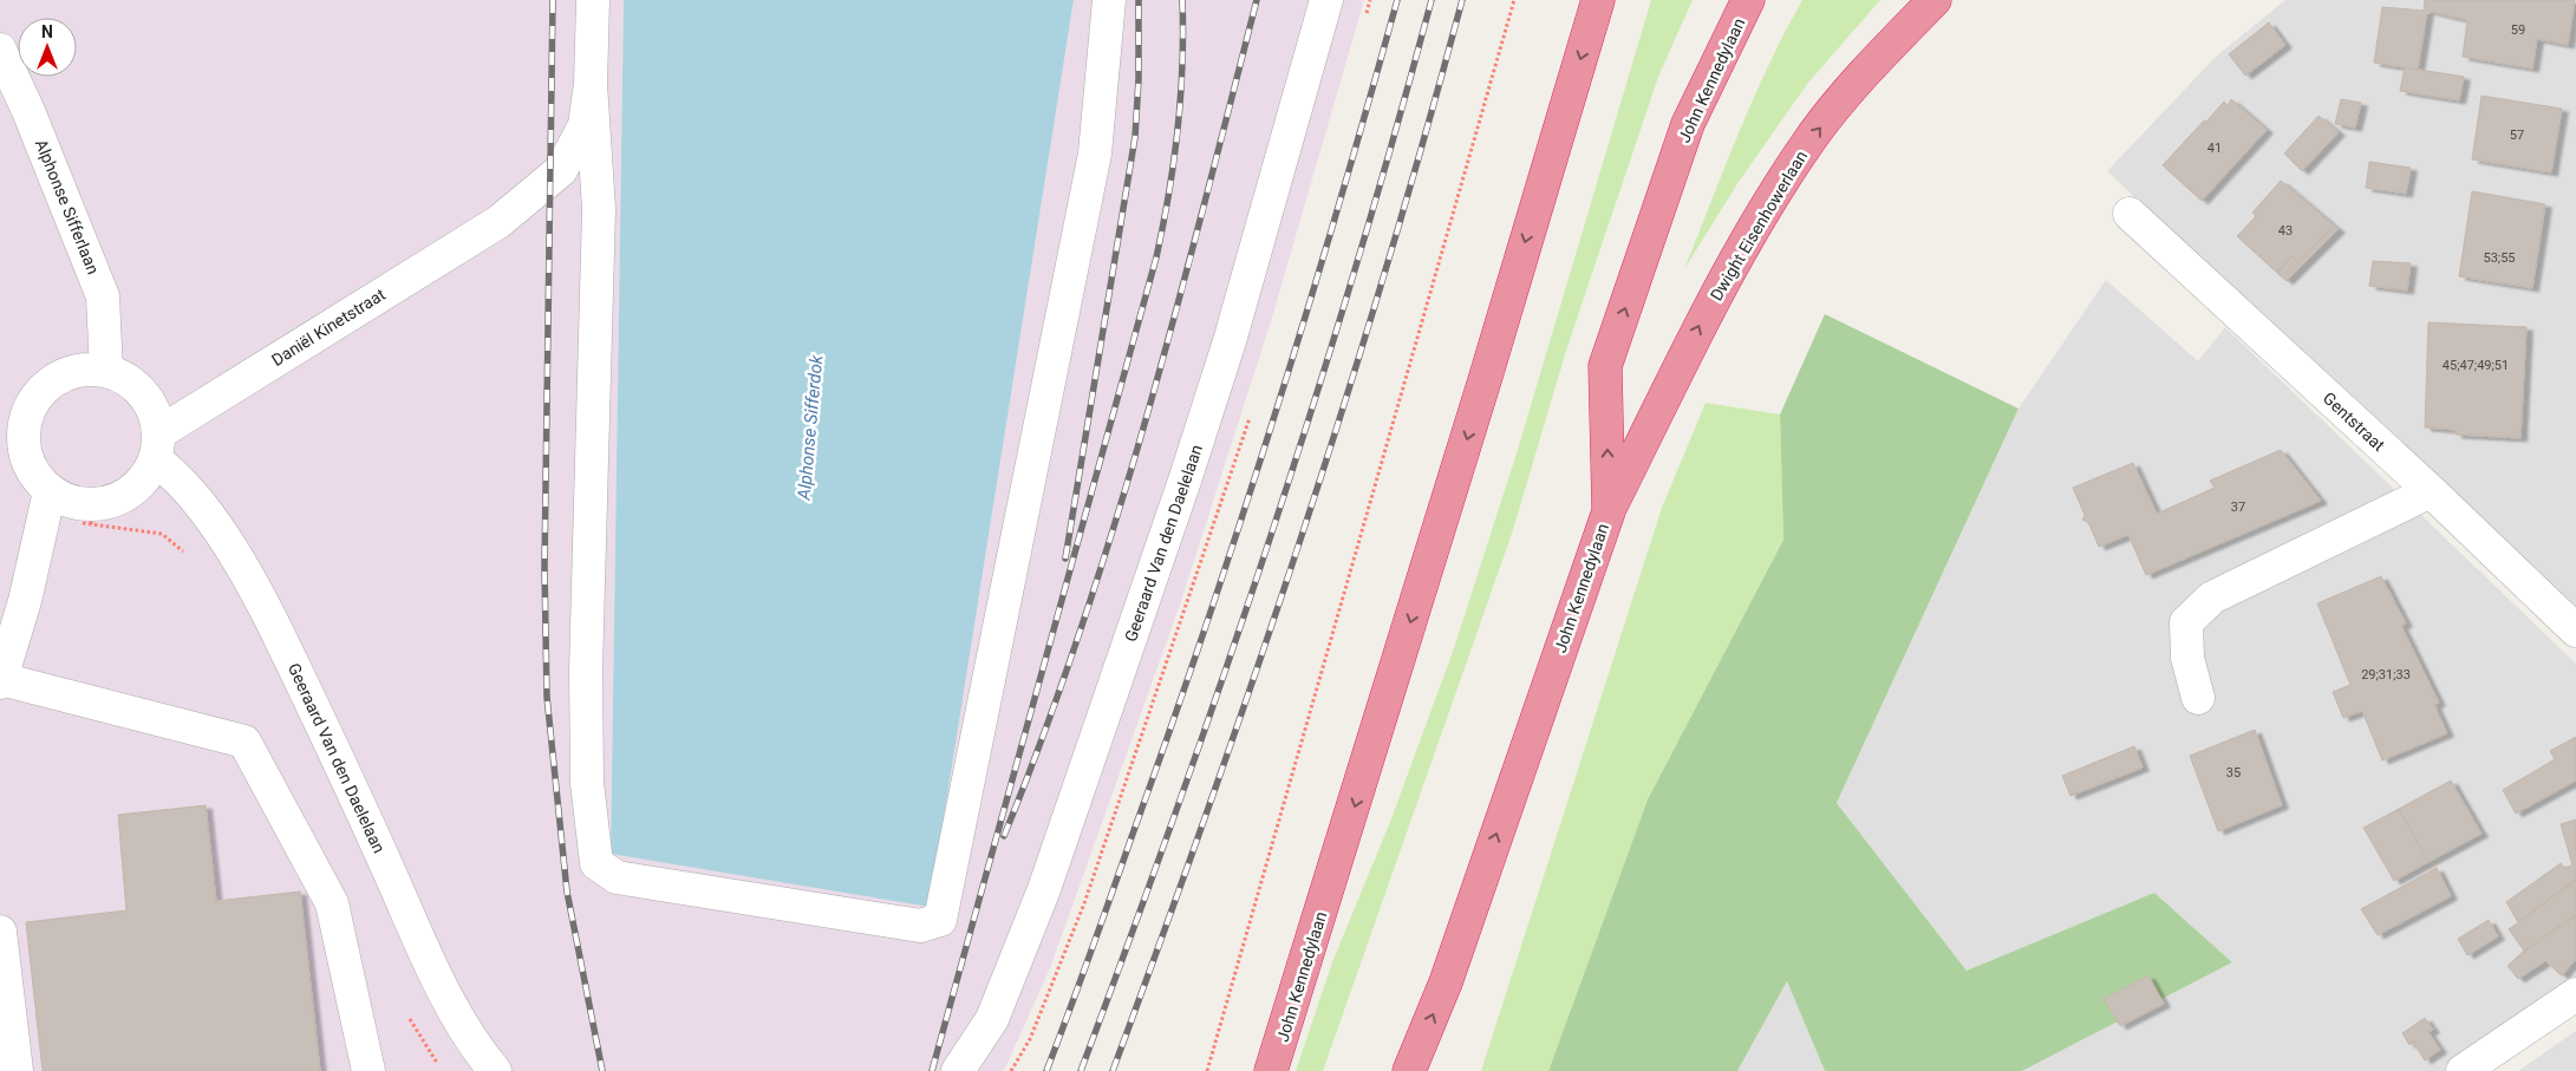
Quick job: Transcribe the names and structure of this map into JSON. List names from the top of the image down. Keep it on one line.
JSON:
{"streets":{"highway":["John Kennedylaan","Dwight Eisenhowerlaan"],"street":["Alphonse Sifferlaan","Daniël Kinetstraat","Gentstraat","Geeraard Van den Daelelaan"]},"crossings":[["John Kennedylaan","Dwight Eisenhowerlaan"],["Alphonse Sifferlaan","Daniël Kinetstraat"],["Alphonse Sifferlaan","Geeraard Van den Daelelaan"],["Daniël Kinetstraat","Geeraard Van den Daelelaan"]],"one_way":["Dwight Eisenhowerlaan"],"water":["Alphonse Sifferdok"],"house_numbers":["59","57","41","43","53;55","45;47;49;51","37","29;31;33","35"],"north":"top"}
